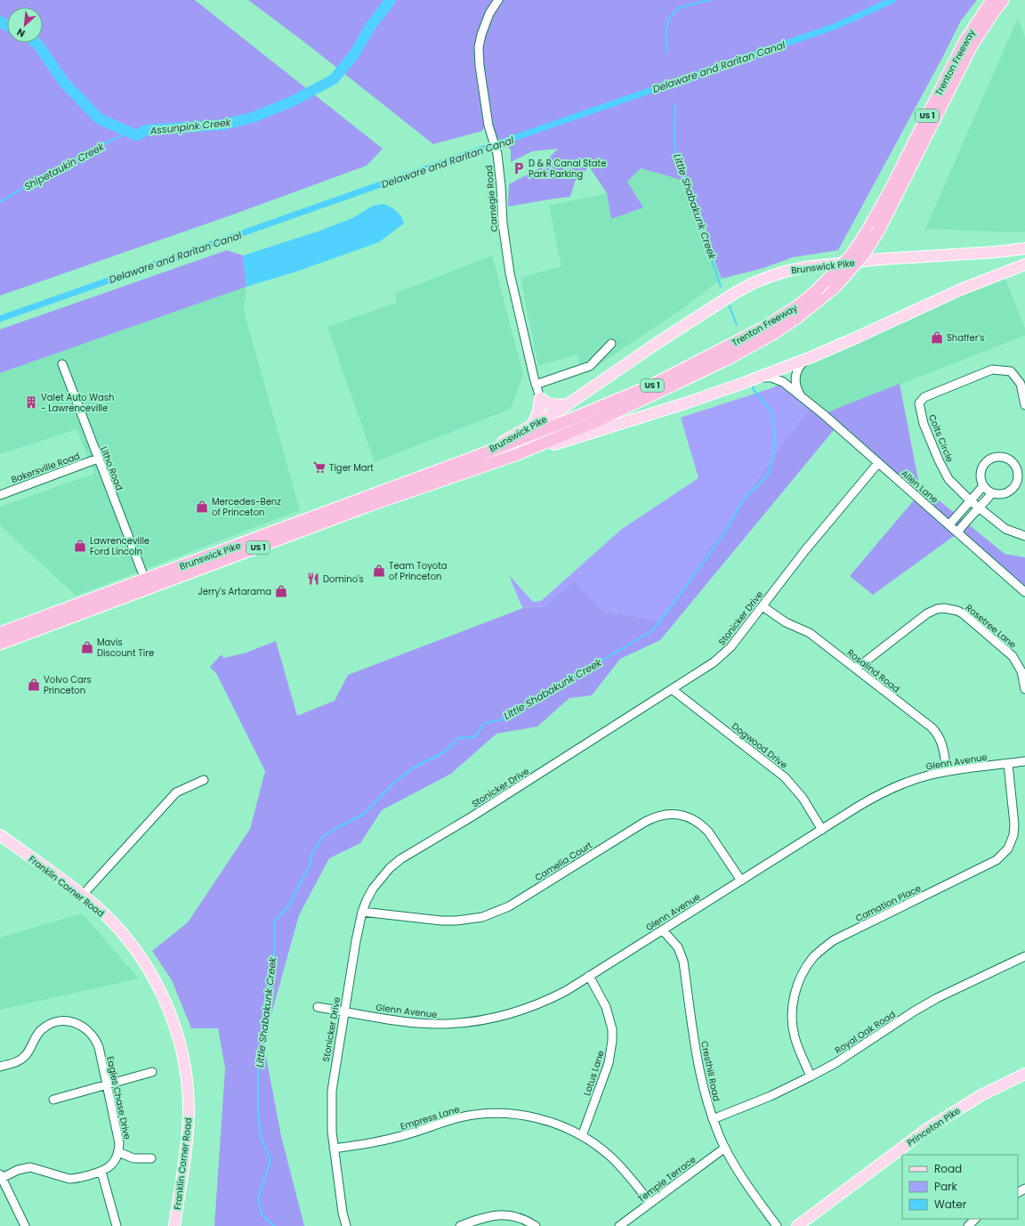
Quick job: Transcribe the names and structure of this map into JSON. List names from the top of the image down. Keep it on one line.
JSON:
{"streets":{"highway":["Trenton Freeway","US 1","Brunswick Pike"],"main road":["Franklin Corner Road","Princeton Pike"],"street":["Carnegie Road","Colts Circle","Bakersville Road","Litho Road","Allen Lane","Stonicker Drive","Rosetree Lane","Rosalind Road","Dogwood Drive","Glenn Avenue","Camelia Court","Carnation Place","Royal Oak Road","Cresthill Road","Lotus Lane","Eagles Chase Drive","Empress Lane","Temple Terrace"]},"crossings":[["Trenton Freeway","Brunswick Pike"],["Brunswick Pike","Litho Road"],["Brunswick Pike","Allen Lane"],["Bakersville Road","Litho Road"],["Allen Lane","Stonicker Drive"],["Stonicker Drive","Rosalind Road"],["Stonicker Drive","Dogwood Drive"],["Stonicker Drive","Glenn Avenue"],["Stonicker Drive","Camelia Court"],["Stonicker Drive","Empress Lane"],["Rosetree Lane","Rosalind Road"],["Rosalind Road","Glenn Avenue"],["Dogwood Drive","Glenn Avenue"],["Glenn Avenue","Camelia Court"],["Glenn Avenue","Carnation Place"],["Glenn Avenue","Cresthill Road"],["Glenn Avenue","Lotus Lane"],["Carnation Place","Royal Oak Road"],["Royal Oak Road","Cresthill Road"],["Cresthill Road","Temple Terrace"],["Lotus Lane","Empress Lane"],["Empress Lane","Temple Terrace"]],"water":["Delaware and Raritan Canal","Assunpink Creek","Shipetaukin Creek","Little Shabakunk Creek"],"places":{"parking":["D & R Canal State Park Parking"],"shop":["Shaffer's","Mercedes-Benz of Princeton","Lawrenceville Ford Lincoln","Team Toyota of Princeton","Jerry's Artarama","Mavis Discount Tire","Volvo Cars Princeton"],"building":["Valet Auto Wash - Lawrenceville"],"supermarket":["Tiger Mart"],"restaurant":["Domino's"]},"legend":["Road","Park","Water"],"north":"bottom left"}
